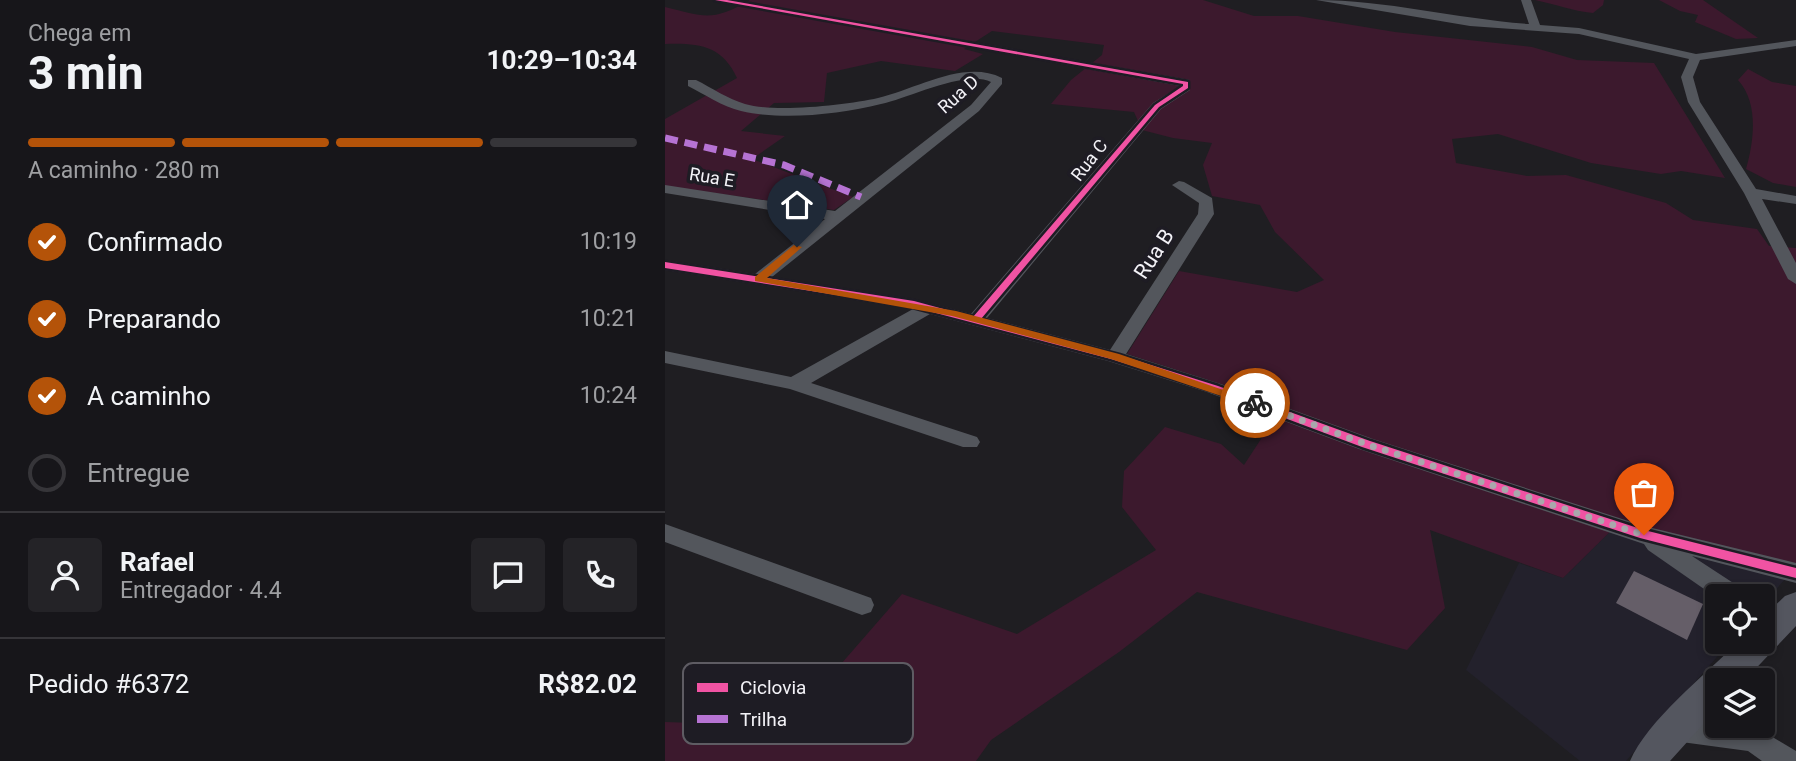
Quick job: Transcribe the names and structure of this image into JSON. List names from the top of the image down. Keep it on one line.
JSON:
{"streets":{"street":["Rua D","Rua C","Rua E","Rua B"]},"crossings":[["Rua D","Rua E"]],"legend":["Ciclovia","Trilha"],"page":{"heading":["3 min","Chega em","10:29–10:34"],"panel":["Rafael","Entregador · 4.4","Pedido #6372","R$82.02"],"bar":"A caminho · 280 m","list":[["Confirmado","10:19"],["Preparando","10:21"],["A caminho","10:24"],"Entregue"]}}
